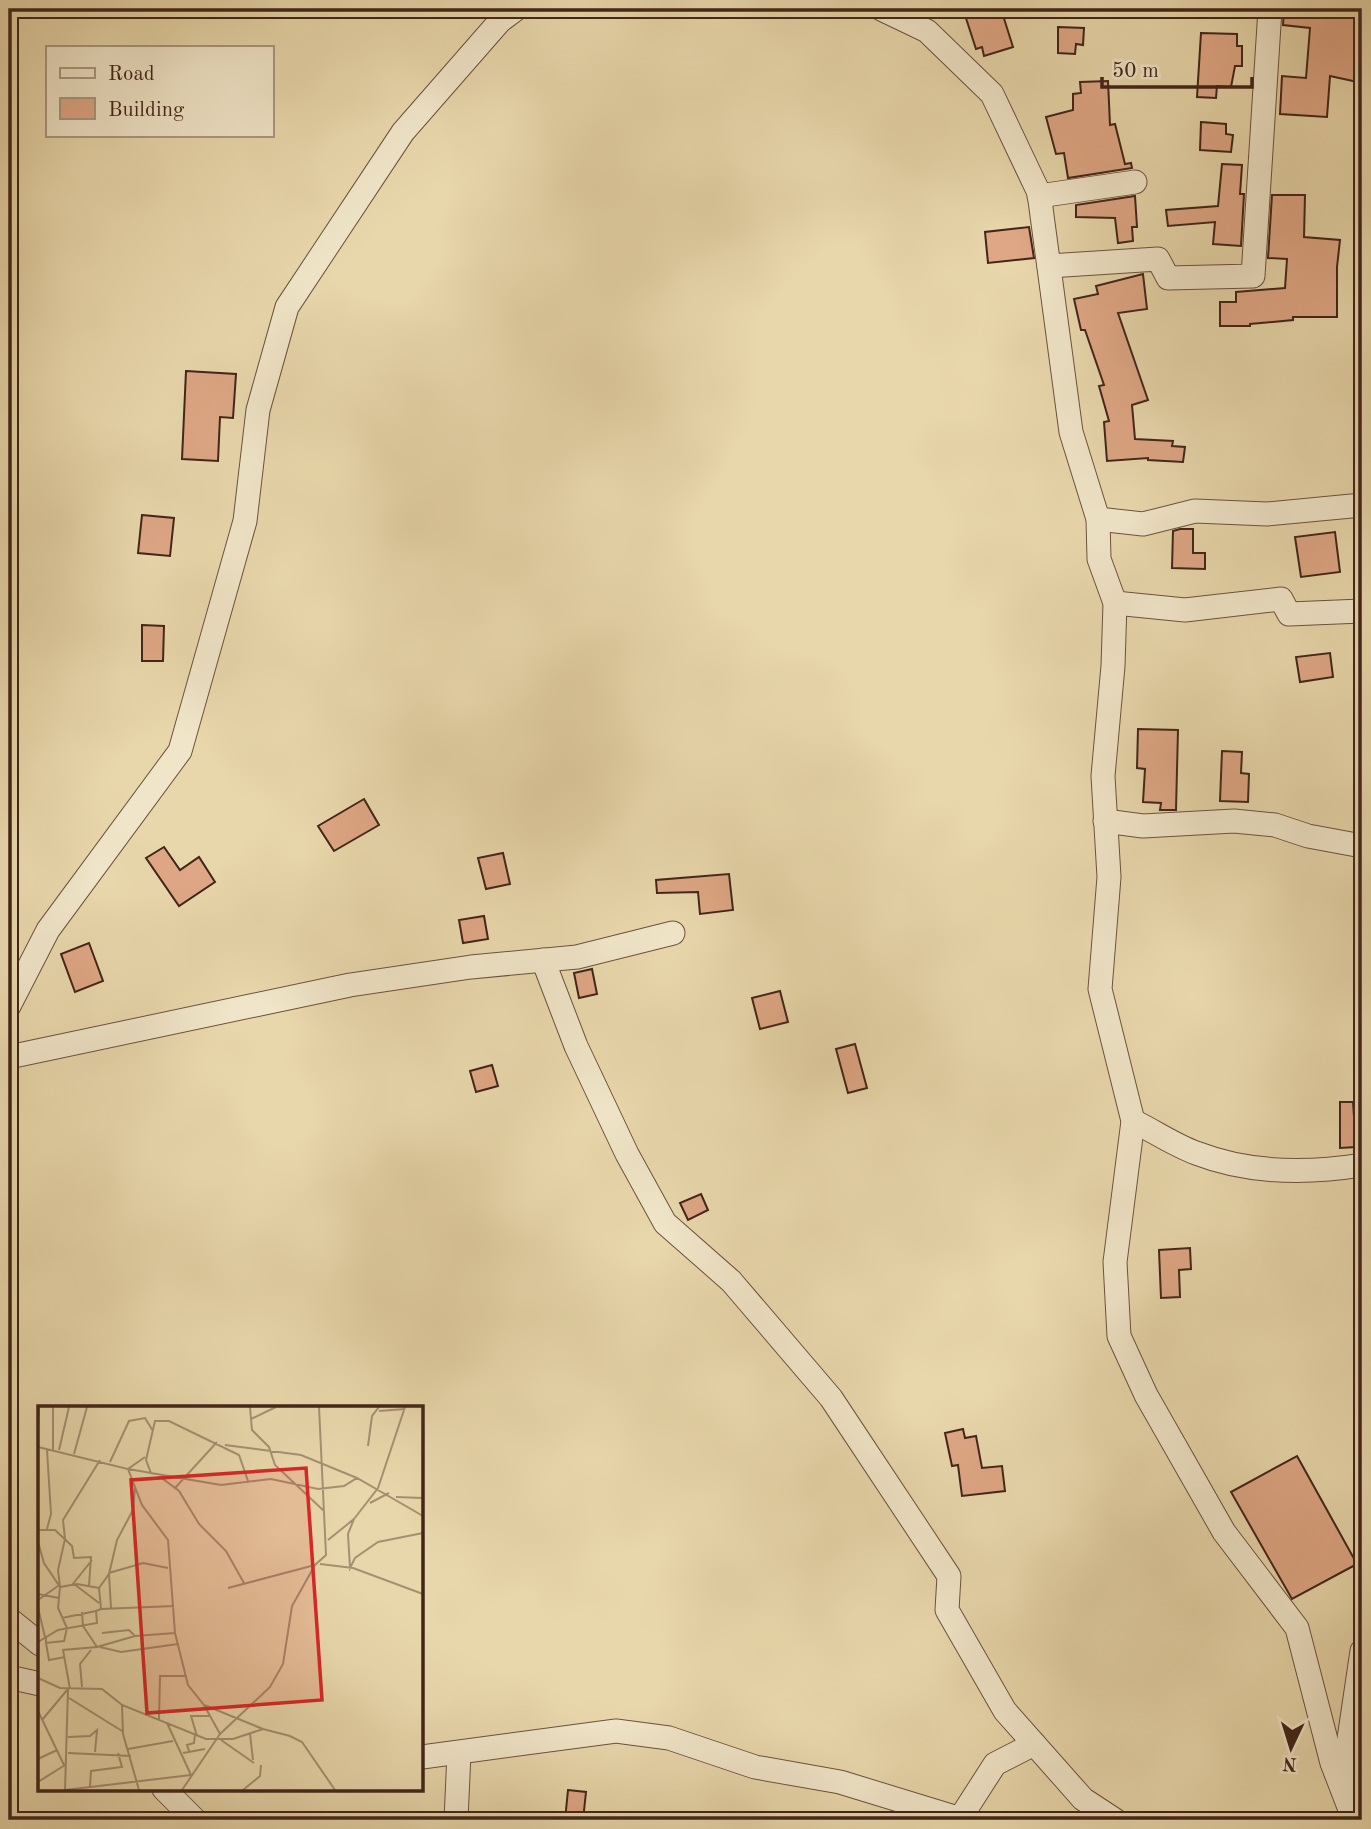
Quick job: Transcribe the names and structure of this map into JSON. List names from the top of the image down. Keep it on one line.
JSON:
{"legend":["Road","Building"],"scale_bar":"50 m","north":"bottom"}
